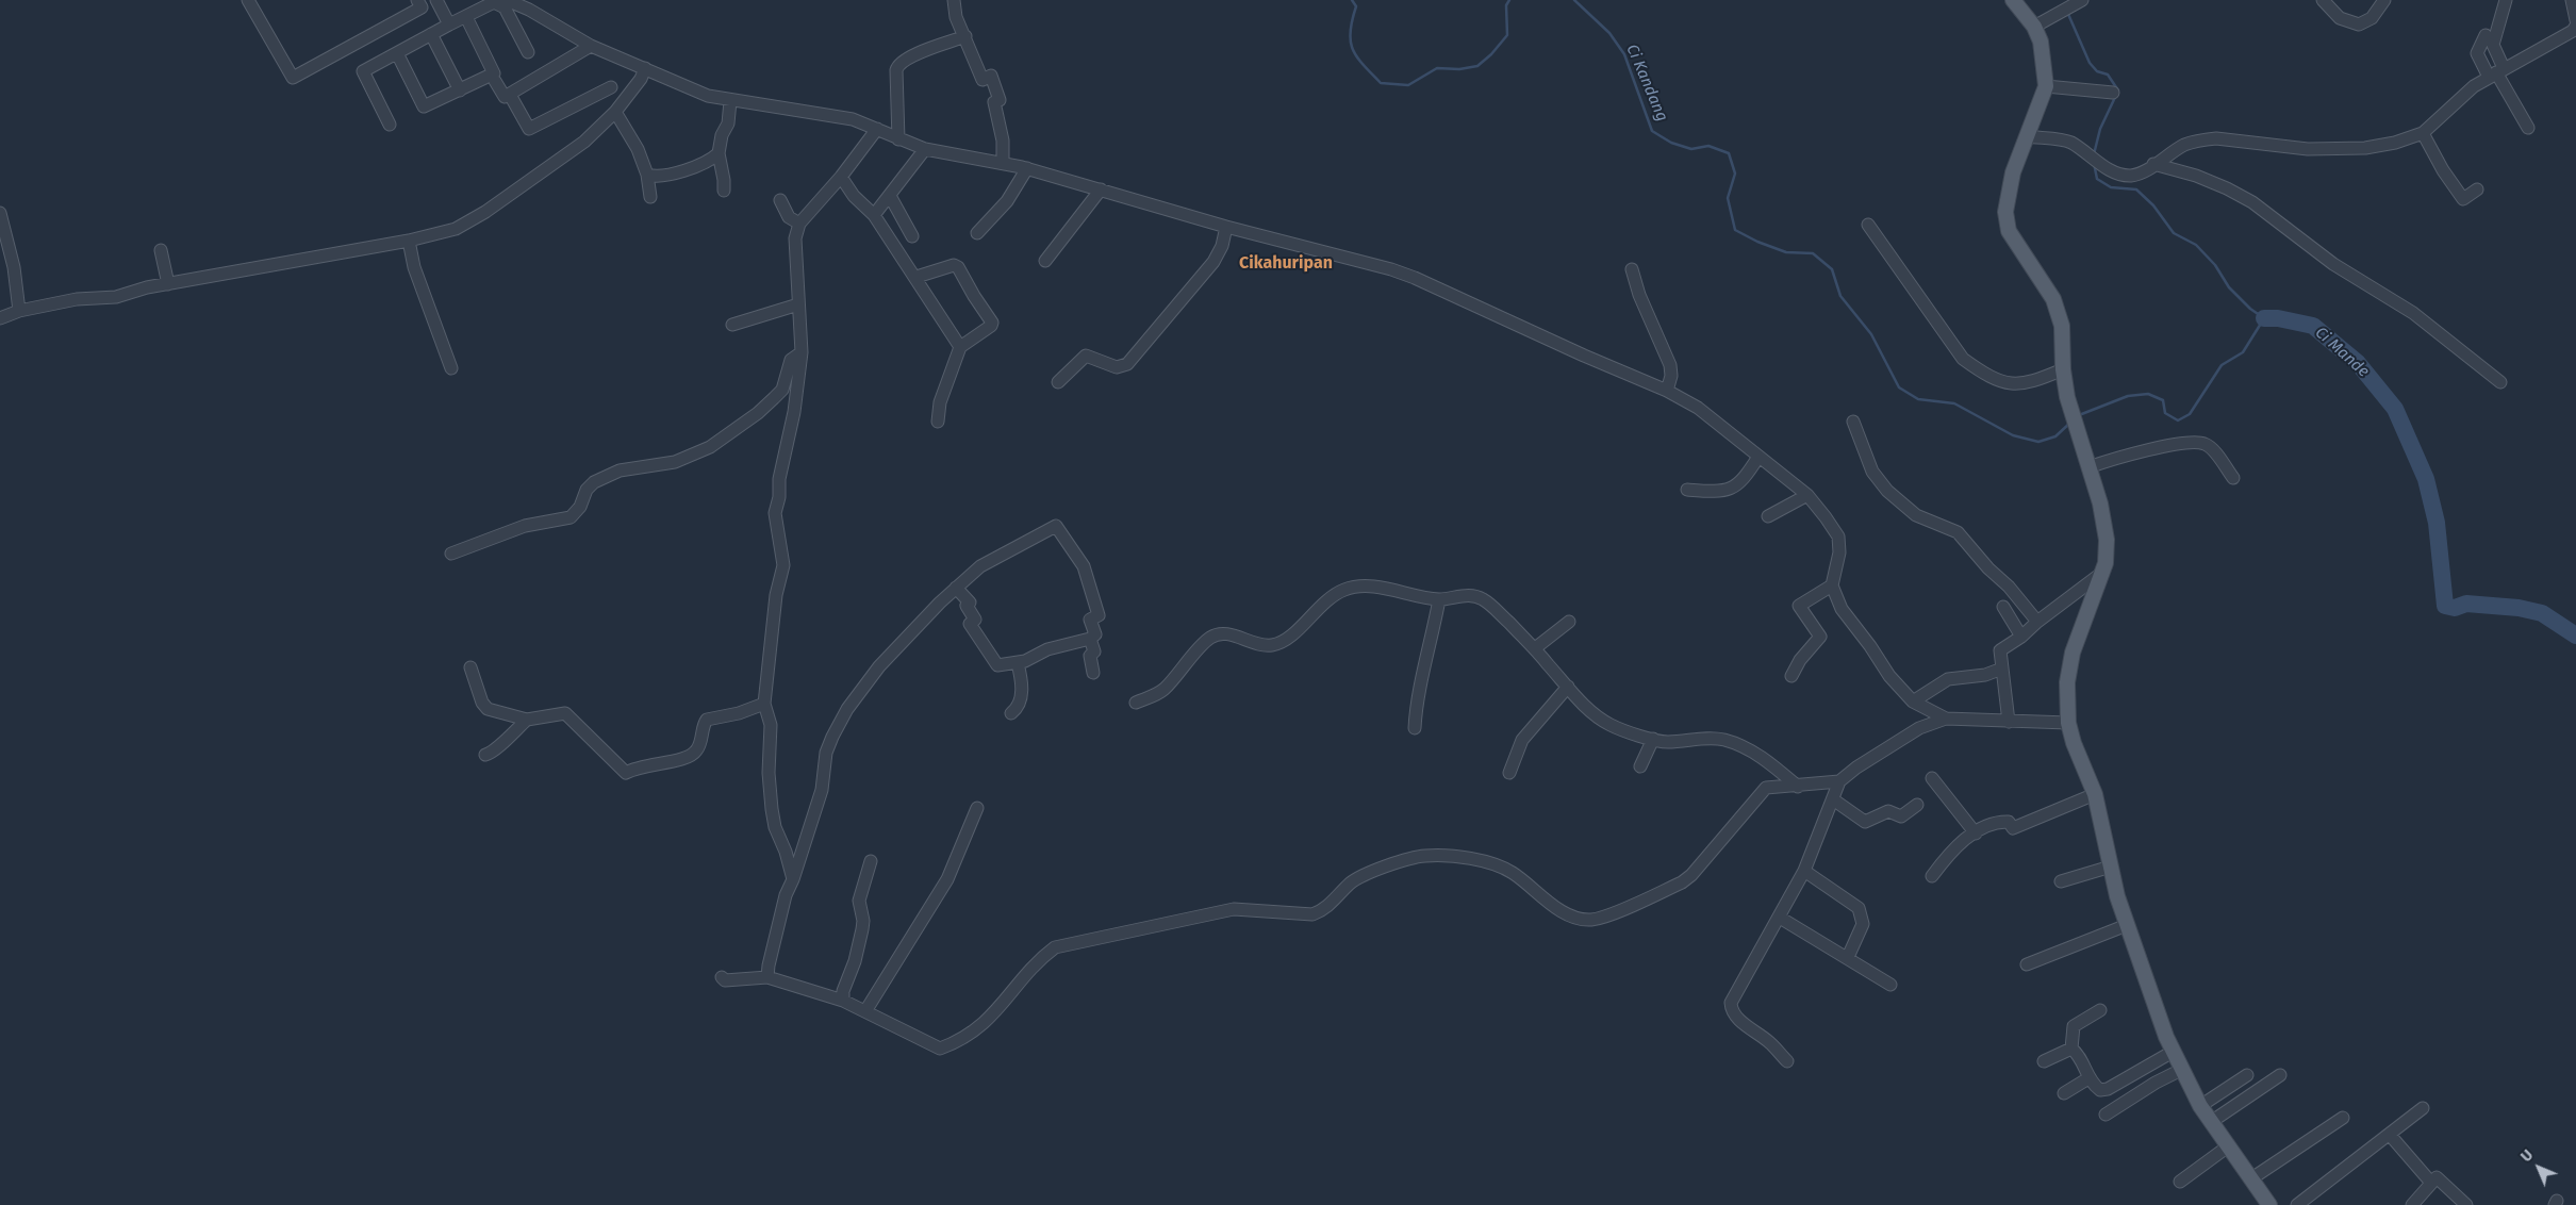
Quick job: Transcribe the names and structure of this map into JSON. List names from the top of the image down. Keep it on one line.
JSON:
{"districts":["Cikahuripan"],"water":["Ci Kandang","Ci Mande"],"north":"top left"}
